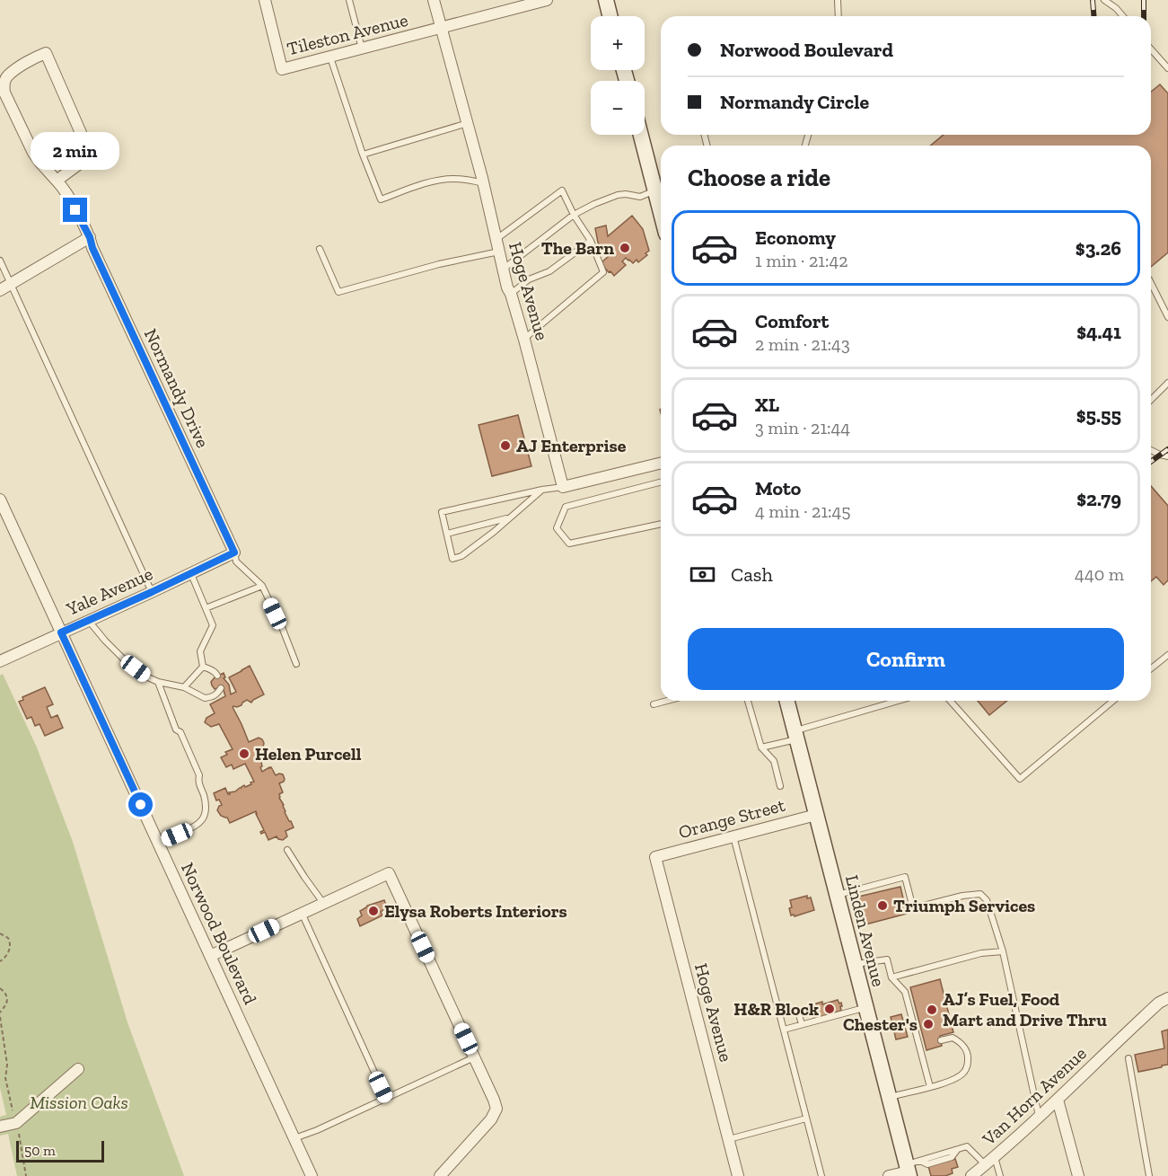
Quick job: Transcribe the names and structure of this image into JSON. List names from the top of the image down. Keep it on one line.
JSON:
{"streets":{"street":["Tileston Avenue","Hoge Avenue","Normandy Drive","Yale Avenue","Orange Street","Linden Avenue","Norwood Boulevard","Van Horn Avenue"]},"crossings":[["Tileston Avenue","Hoge Avenue"],["Hoge Avenue","Orange Street"],["Normandy Drive","Yale Avenue"],["Yale Avenue","Norwood Boulevard"],["Orange Street","Linden Avenue"]],"parks":["Mission Oaks"],"places":["The Barn","AJ Enterprise","Helen Purcell","Triumph Services","Elysa Roberts Interiors","H&R Block","AJ’s Fuel, Food Mart and Drive Thru","Chester's"],"scale_bar":"50 m","page":{"map_buttons":["+","−"],"banner":["Norwood Boulevard","Normandy Circle"],"bubble":"2 min","heading":"Choose a ride","list":[{"name":"Economy","note":"1 min · 21:42","value":"$3.26"},{"name":"Comfort","note":"2 min · 21:43","value":"$4.41"},{"name":"XL","note":"3 min · 21:44","value":"$5.55"},{"name":"Moto","note":"4 min · 21:45","value":"$2.79"}],"pay":["Cash","440 m"],"buttons":"Confirm","scale":"50 m"}}
